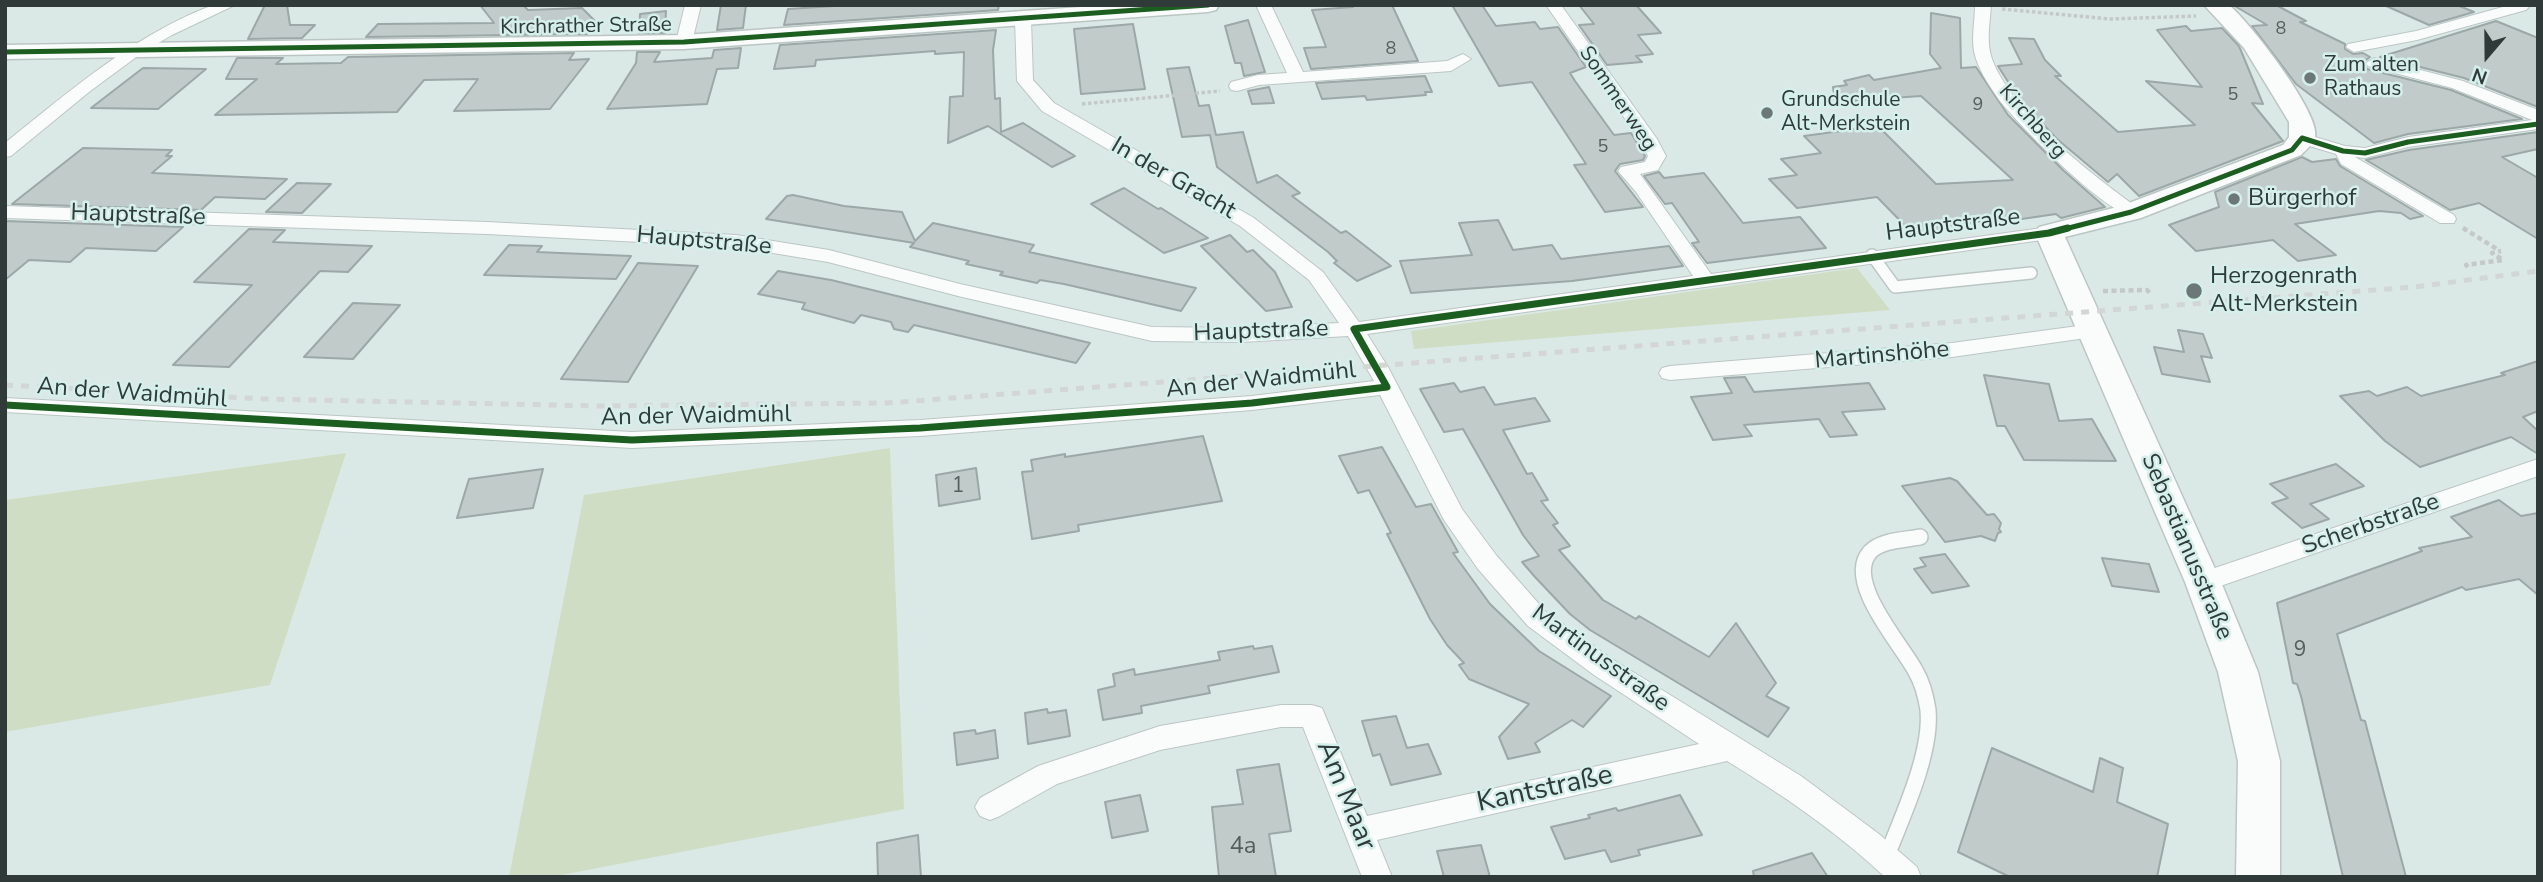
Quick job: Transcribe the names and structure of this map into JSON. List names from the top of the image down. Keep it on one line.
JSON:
{"streets":{"main road":["Kirchrather Straße","Hauptstraße","Sebastianusstraße"],"street":["Sommerweg","Kirchberg","In der Gracht","Martinshöhe","An der Waidmühl","Scherbstraße","Martinusstraße","Kantstraße","Am Maar"]},"crossings":[["Kirchrather Straße","In der Gracht"],["Sommerweg","Hauptstraße"],["Kirchberg","Hauptstraße"],["In der Gracht","Hauptstraße"],["In der Gracht","Martinusstraße"],["Hauptstraße","Sebastianusstraße"],["Hauptstraße","Martinusstraße"],["Martinshöhe","Sebastianusstraße"],["An der Waidmühl","Martinusstraße"],["Scherbstraße","Sebastianusstraße"],["Martinusstraße","Kantstraße"],["Kantstraße","Am Maar"]],"places":["Zum alten Rathaus","Grundschule Alt-Merkstein","Bürgerhof","Herzogenrath Alt-Merkstein"],"house_numbers":["8","8","5","9","5","1","9","4a"],"north":"bottom"}
